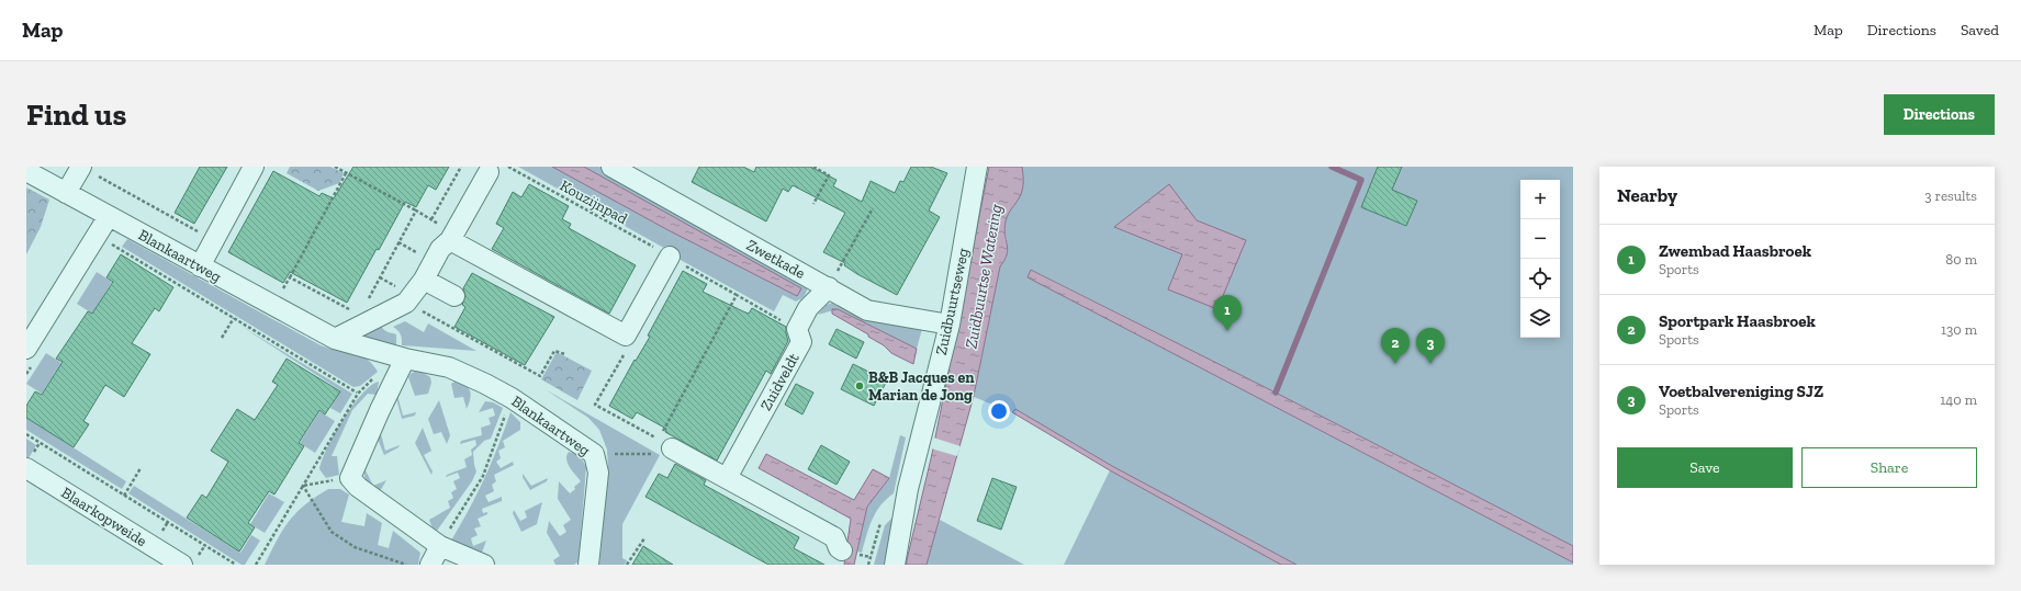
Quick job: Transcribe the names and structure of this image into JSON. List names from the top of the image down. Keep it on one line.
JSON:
{"streets":{"street":["Blankaartweg","Zwetkade","Zuidbuurtseweg","Zuidveldt","Blaarkopweide"],"path":["Kouzijnpad"]},"crossings":[["Kouzijnpad","Zuidveldt"],["Zwetkade","Zuidbuurtseweg"],["Zwetkade","Zuidveldt"]],"water":["Zuidbuurtse Watering"],"places":["B&B Jacques en Marian de Jong"],"page":{"header":"Map","nav":["Map","Directions","Saved"],"buttons":["Directions",["Save","Share"]],"title":"Find us","heading":["Nearby","3 results"],"map_buttons":["+","−"],"list":[{"mark":"1","name":"Zwembad Haasbroek","note":"Sports","value":"80 m"},{"mark":"2","name":"Sportpark Haasbroek","note":"Sports","value":"130 m"},{"mark":"3","name":"Voetbalvereniging SJZ","note":"Sports","value":"140 m"}],"pins":["1","2","3"]}}
